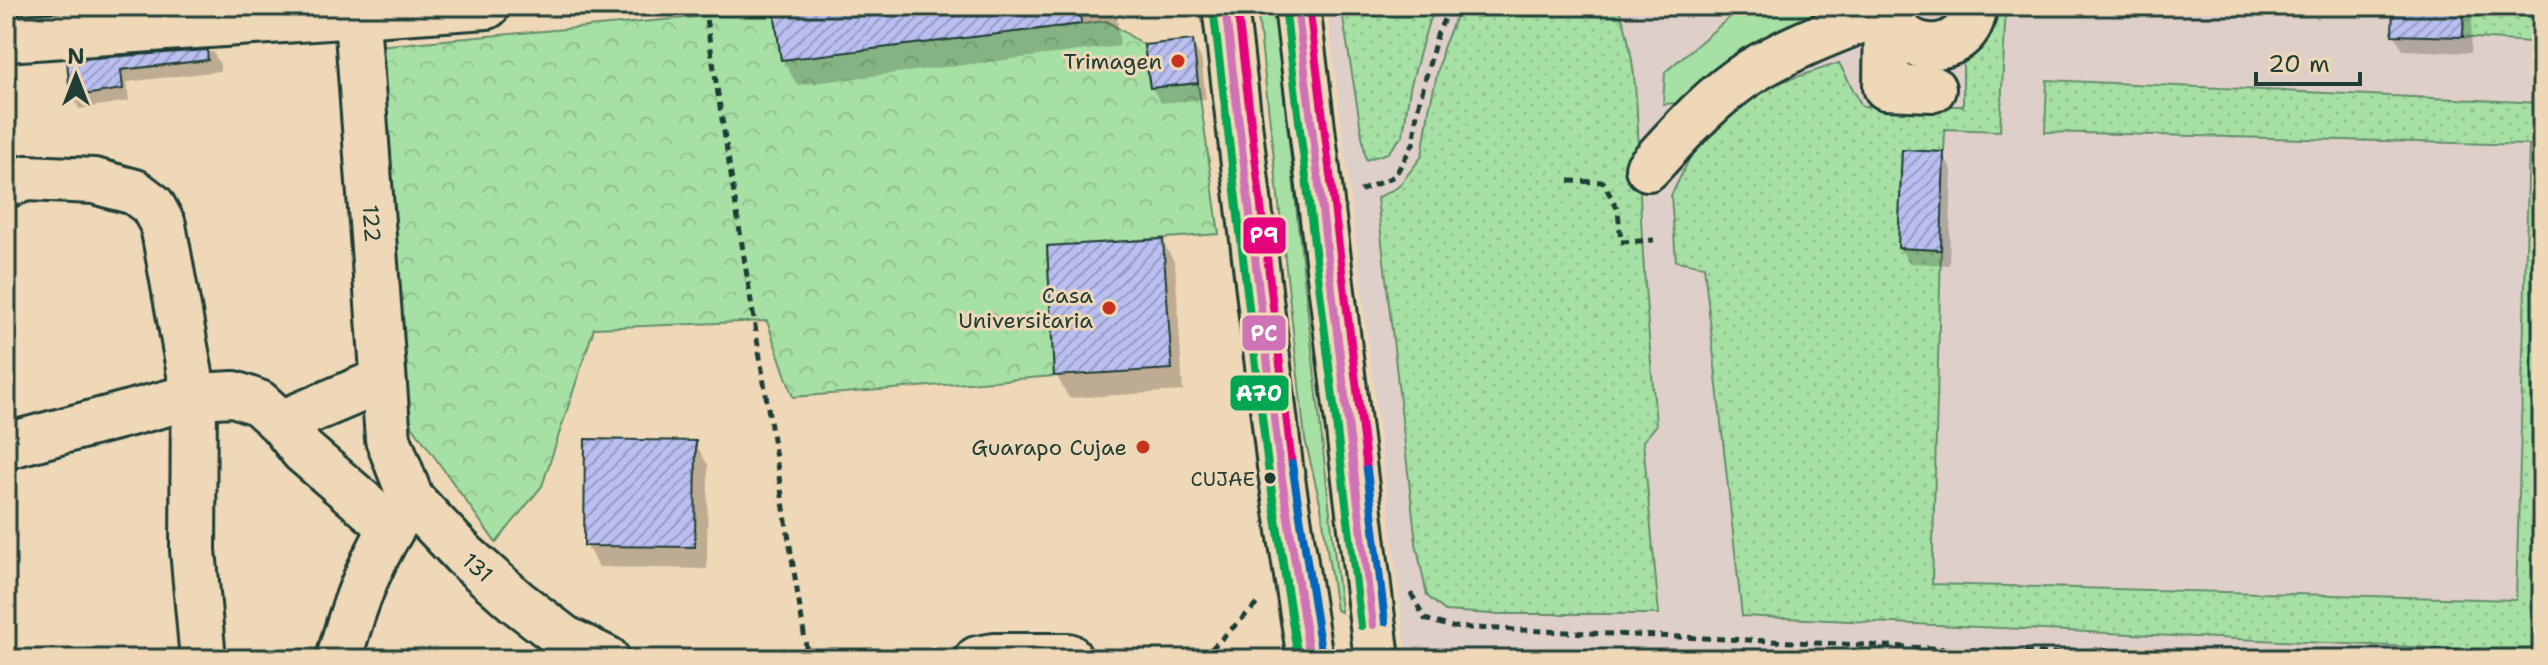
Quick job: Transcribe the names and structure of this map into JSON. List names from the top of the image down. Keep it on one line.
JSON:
{"streets":{"main road":["122","131"]},"crossings":[["122","131"]],"places":["Trimagen","Casa Universitaria","Guarapo Cujae","CUJAE"],"lines":["transit line PC","transit line P9","transit line A70"],"scale_bar":"20 m","north":"top"}
